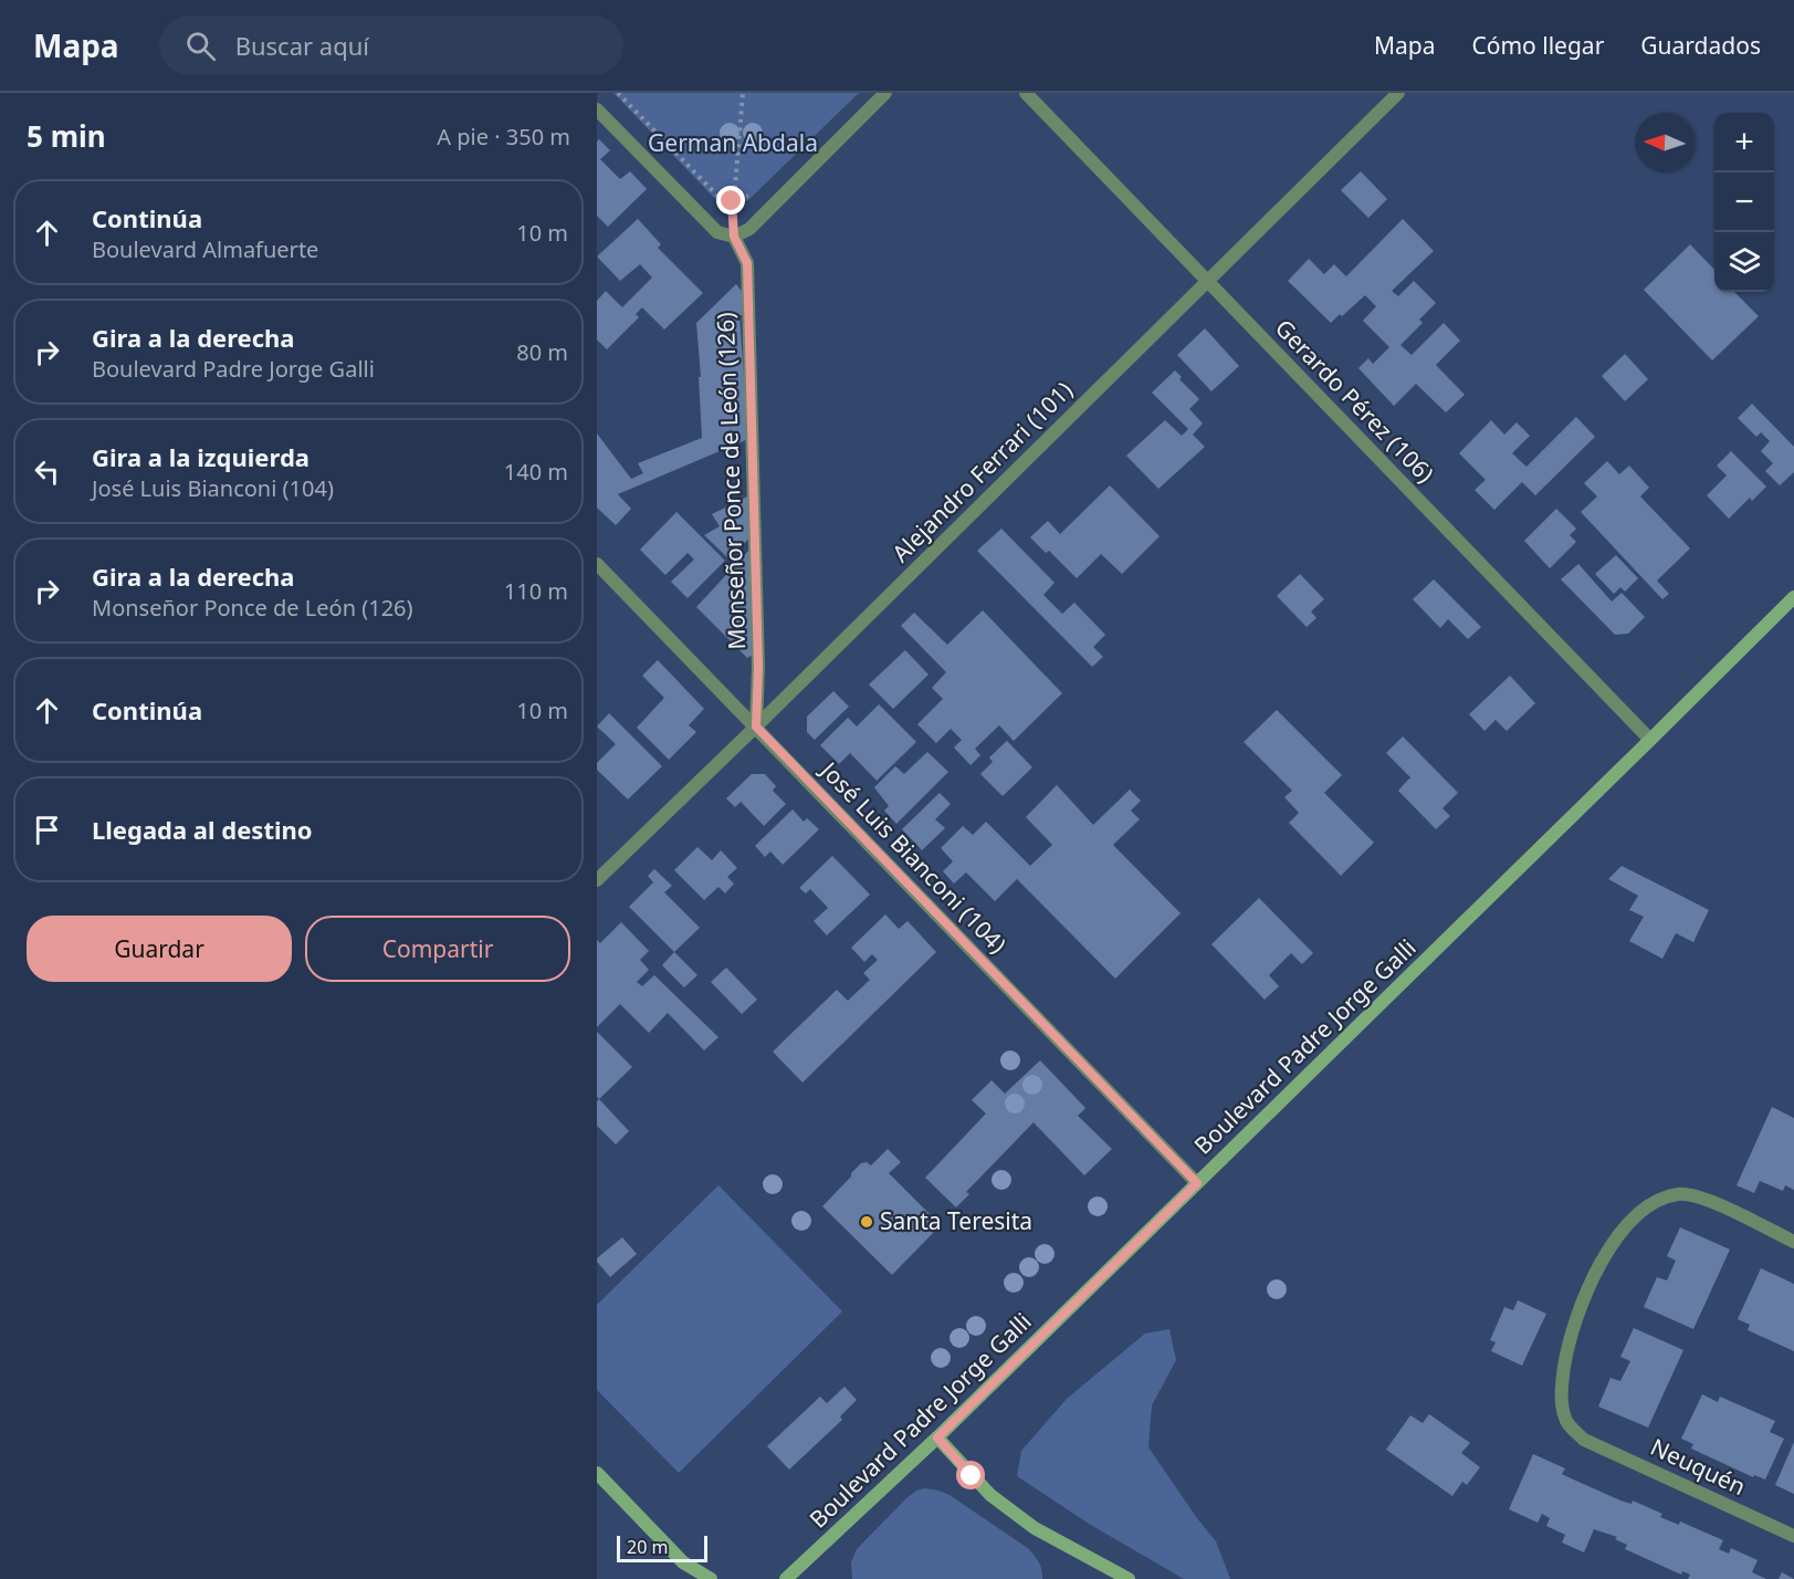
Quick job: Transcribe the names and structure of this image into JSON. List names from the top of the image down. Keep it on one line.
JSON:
{"streets":{"main road":["Boulevard Padre Jorge Galli"],"street":["Gerardo Pérez (106)","Alejandro Ferrari (101)","Monseñor Ponce de León (126)","José Luis Bianconi (104)","Neuquén"]},"crossings":[["Gerardo Pérez (106)","Alejandro Ferrari (101)"],["Gerardo Pérez (106)","Boulevard Padre Jorge Galli"],["Alejandro Ferrari (101)","Monseñor Ponce de León (126)"],["Alejandro Ferrari (101)","José Luis Bianconi (104)"],["Monseñor Ponce de León (126)","José Luis Bianconi (104)"],["José Luis Bianconi (104)","Boulevard Padre Jorge Galli"]],"parks":["German Abdala"],"places":["Santa Teresita"],"scale_bar":"20 m","north":"left","page":{"header":"Mapa","search":"Buscar aquí","nav":["Mapa","Cómo llegar","Guardados"],"heading":["5 min","A pie · 350 m"],"map_buttons":["+","−"],"list":[["Continúa","Boulevard Almafuerte","10 m"],["Gira a la derecha","Boulevard Padre Jorge Galli","80 m"],["Gira a la izquierda","José Luis Bianconi (104)","140 m"],["Gira a la derecha","Monseñor Ponce de León (126)","110 m"],["Continúa","10 m"],"Llegada al destino"],"buttons":["Guardar","Compartir"],"scale":"20 m"}}
